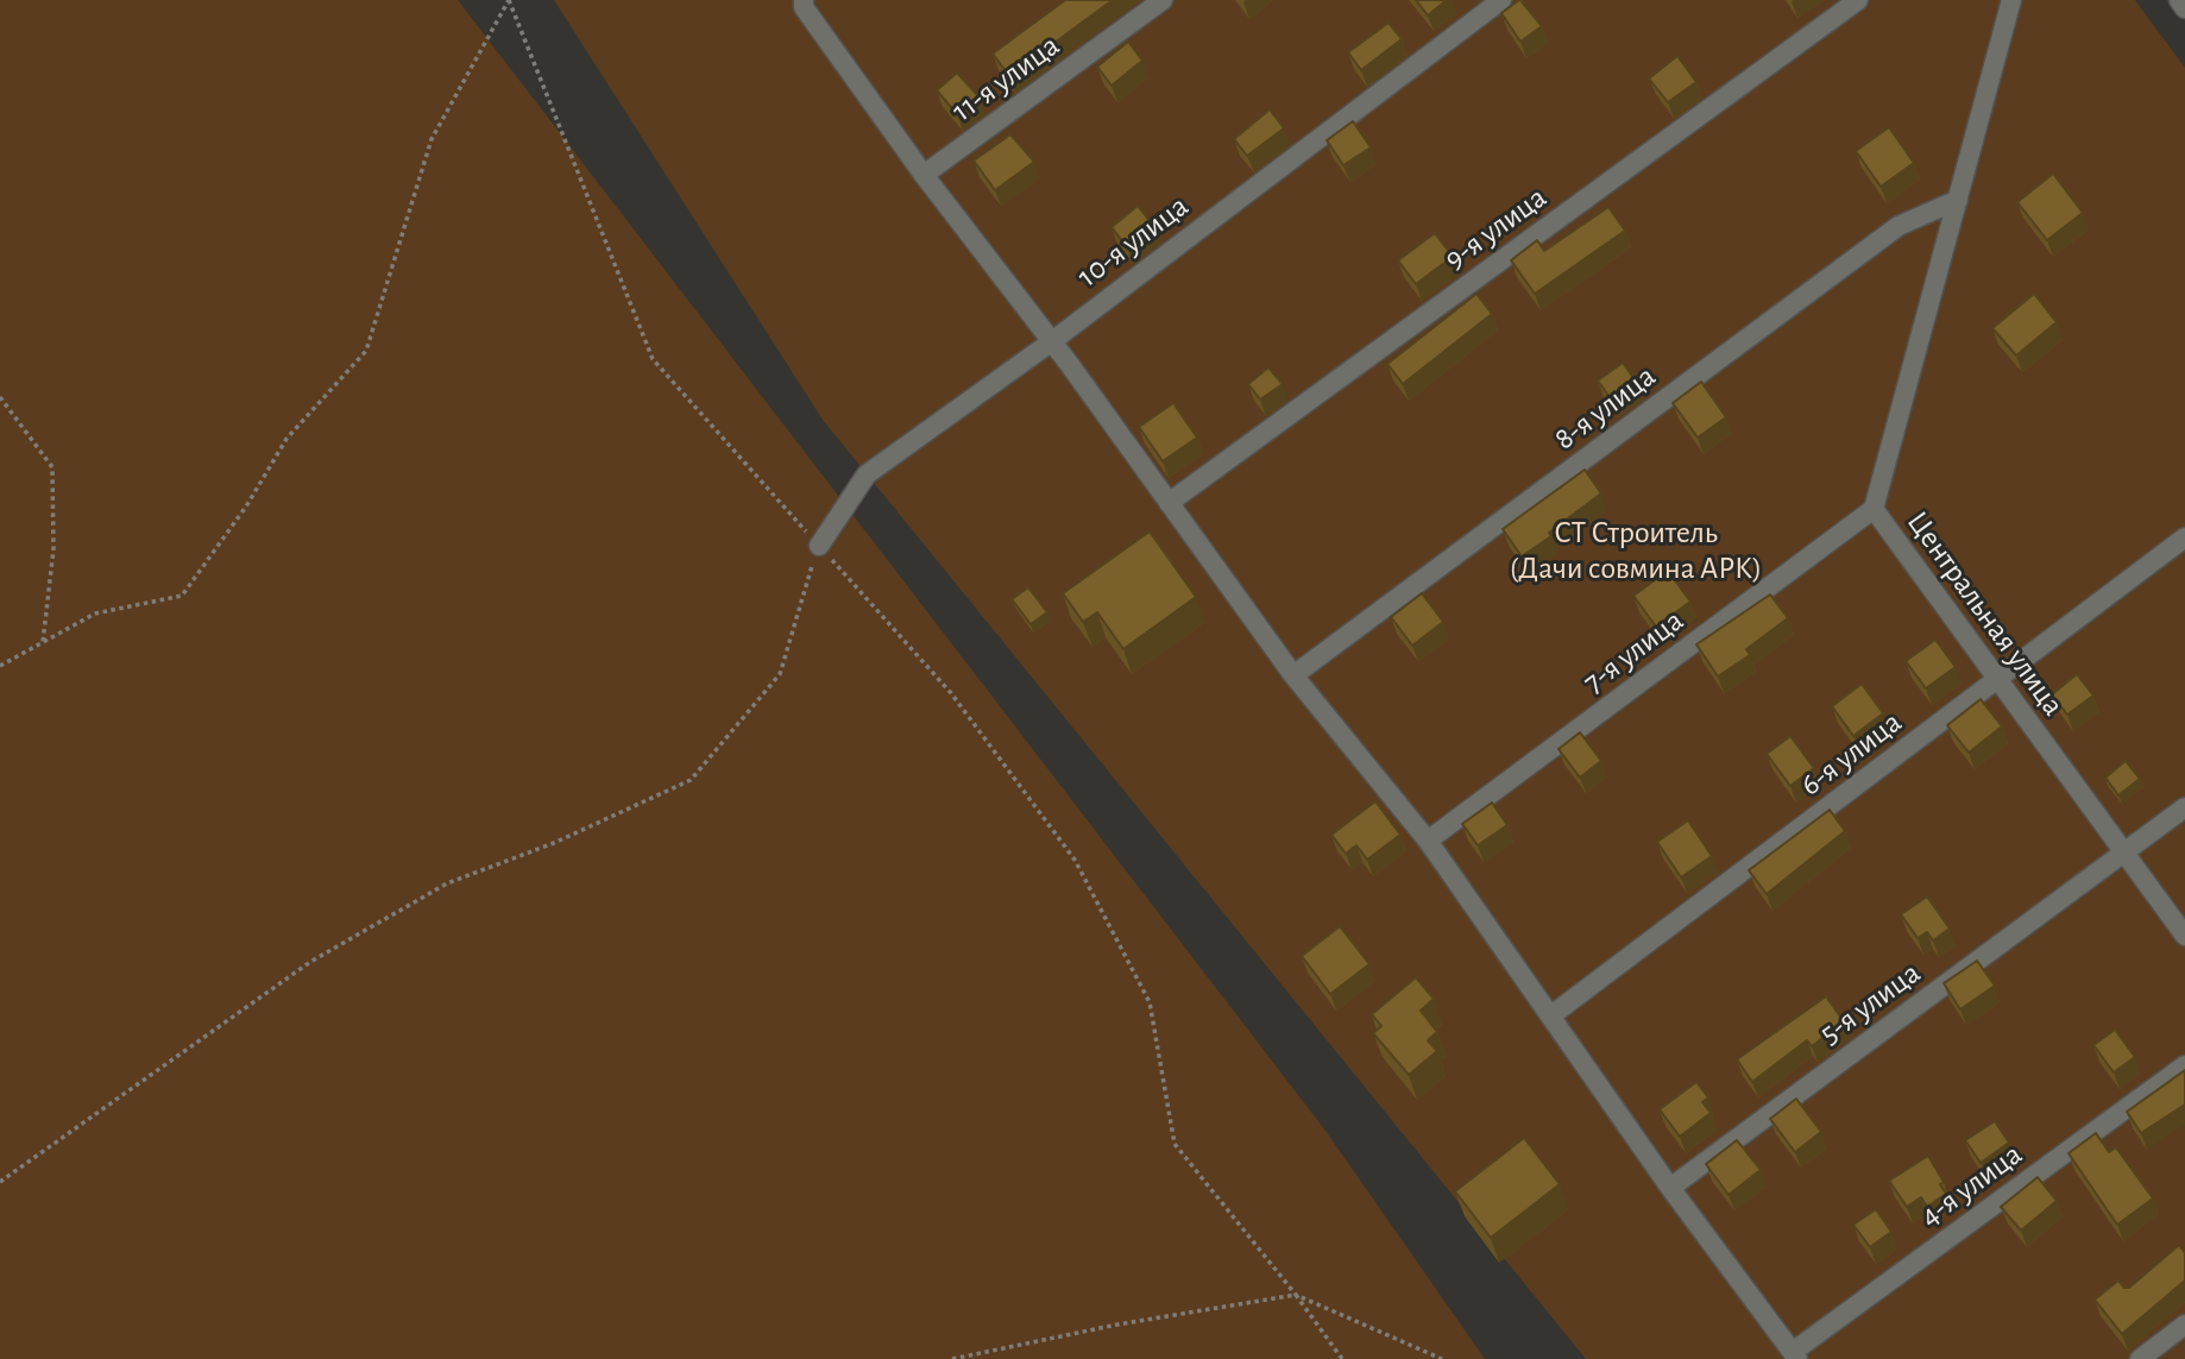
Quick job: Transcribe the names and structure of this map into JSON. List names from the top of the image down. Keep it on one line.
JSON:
{"streets":{"street":["11-я улица","9-я улица","10-я улица","8-я улица","Центральная улица","7-я улица","6-я улица","5-я улица","4-я улица"]},"crossings":[["8-я улица","Центральная улица"],["Центральная улица","7-я улица"],["Центральная улица","6-я улица"],["Центральная улица","5-я улица"]],"parks":["СТ Строитель (Дачи совмина АРК)"]}
